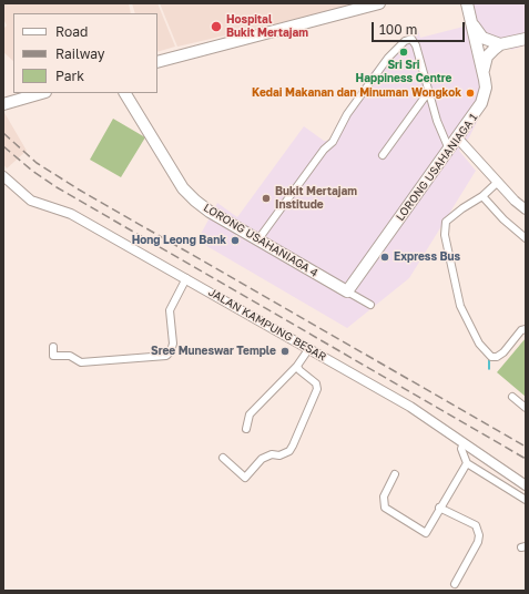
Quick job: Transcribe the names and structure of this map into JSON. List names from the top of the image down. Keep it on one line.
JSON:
{"streets":{"main road":["LORONG USAHANIAGA 1","LORONG USAHANIAGA 4"],"street":["JALAN KAMPUNG BESAR"]},"crossings":[["LORONG USAHANIAGA 1","LORONG USAHANIAGA 4"]],"places":["Hospital Bukit Mertajam","Sri Sri Happiness Centre","Kedai Makanan dan Minuman Wongkok","Bukit Mertajam Institude","Hong Leong Bank","Express Bus","Sree Muneswar Temple"],"legend":["Road","Railway","Park"],"scale_bar":"100 m"}
